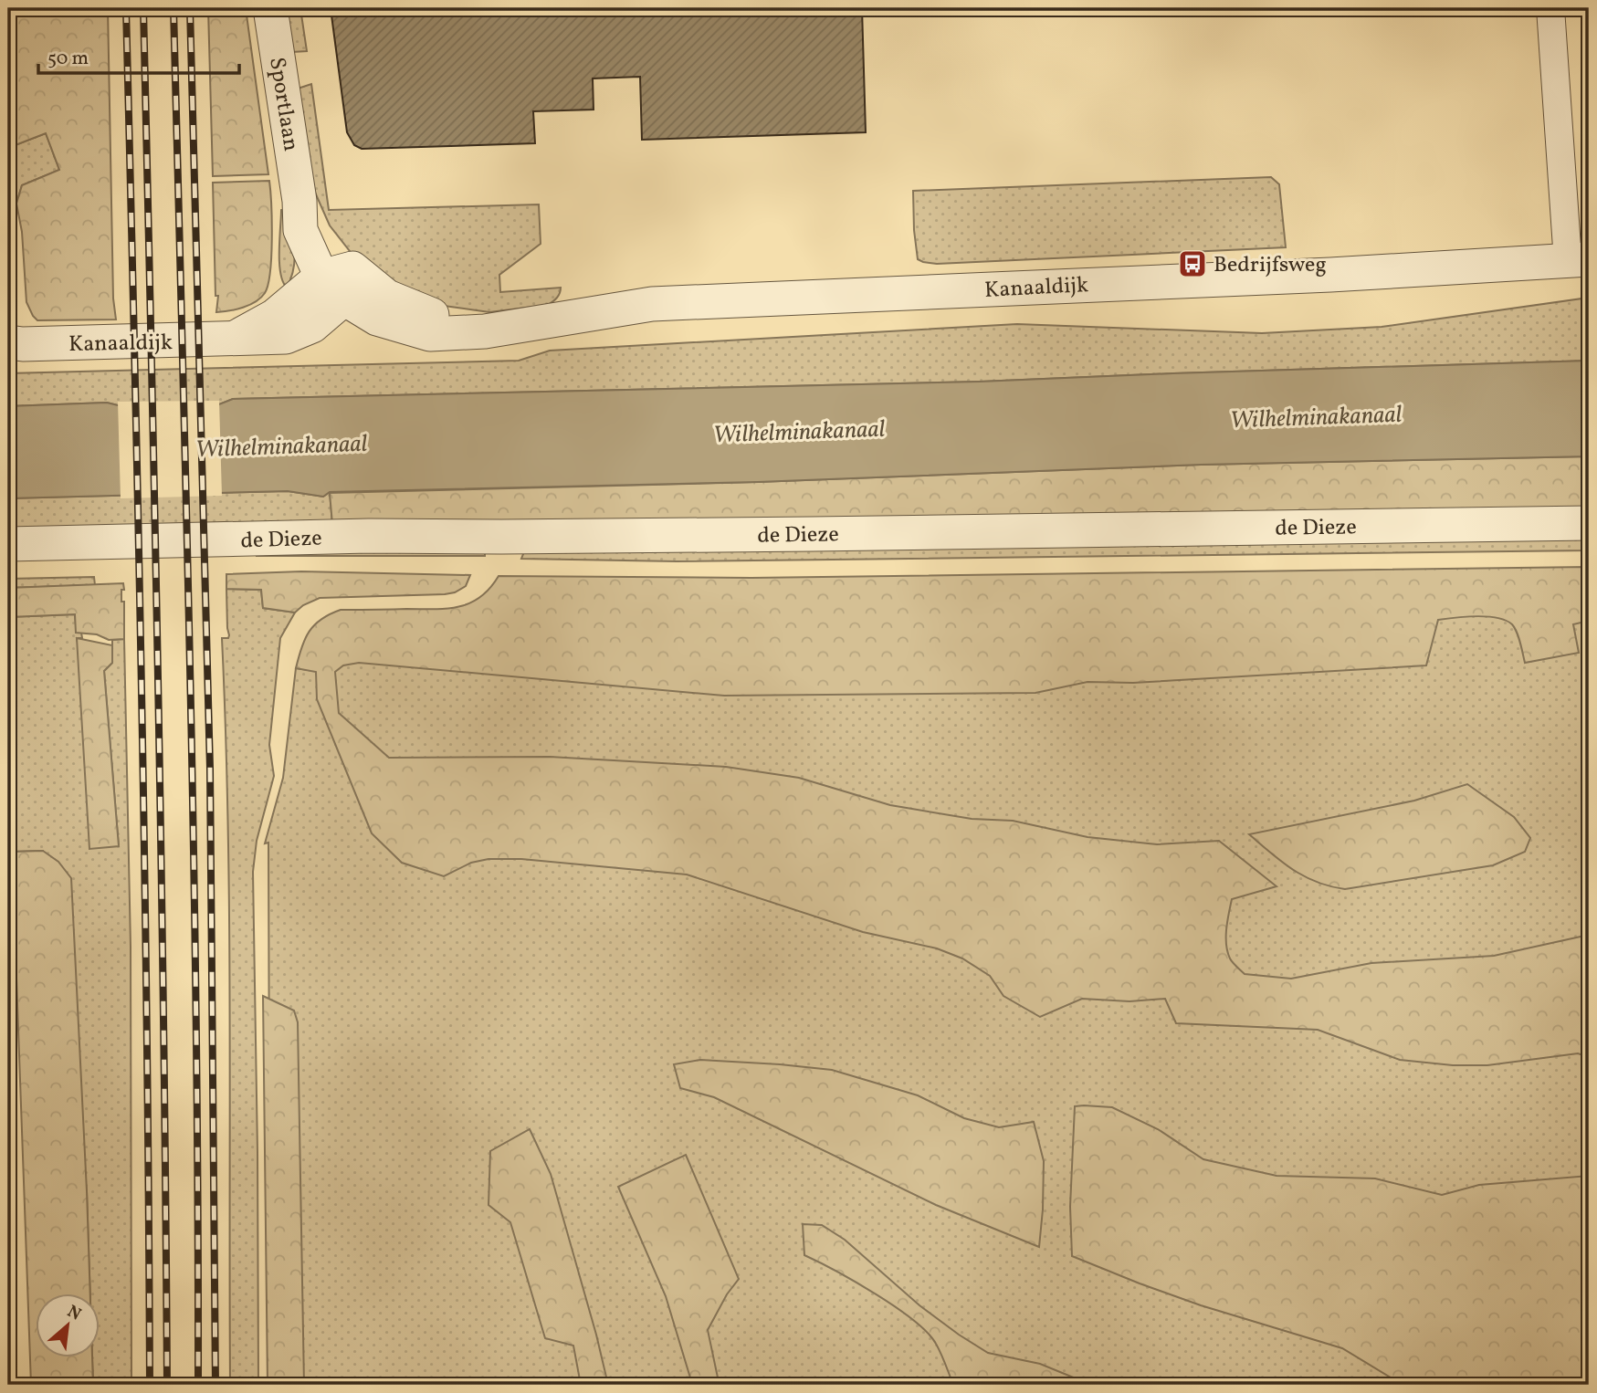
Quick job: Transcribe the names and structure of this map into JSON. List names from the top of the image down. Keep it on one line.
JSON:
{"streets":{"street":["Sportlaan","Kanaaldijk","de Dieze"]},"crossings":[["Sportlaan","Kanaaldijk"]],"water":["Wilhelminakanaal"],"places":{"bus stop":["Bedrijfsweg"]},"scale_bar":"50 m","north":"top right"}
